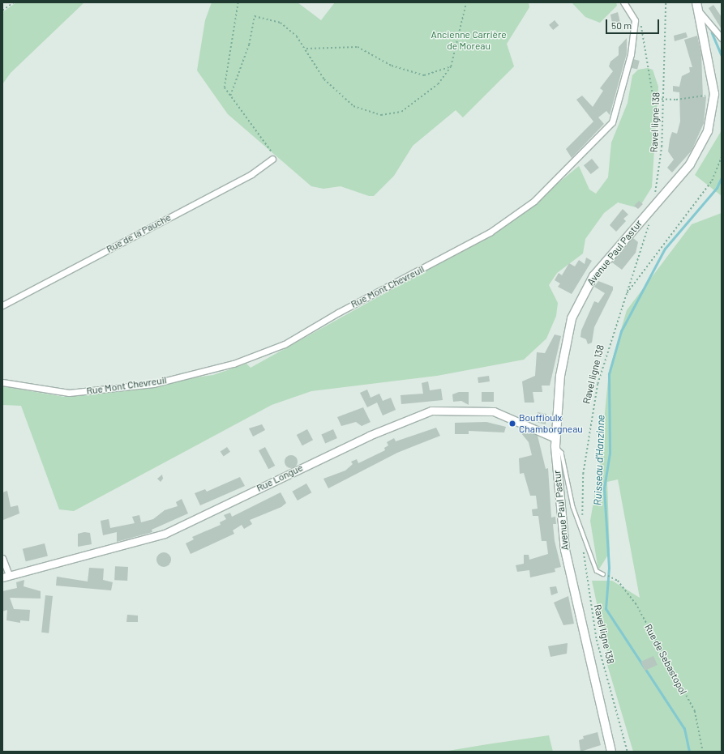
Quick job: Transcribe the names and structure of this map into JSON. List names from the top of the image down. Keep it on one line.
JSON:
{"streets":{"main road":["Avenue Paul Pastur"],"street":["Rue de la Pauche","Rue Mont Chevreuil","Rue Longue"],"path":["Ravel ligne 138","Rue de Sebastopol"]},"crossings":[["Avenue Paul Pastur","Rue Longue"]],"water":["Ruisseau d'Hanzinne"],"parks":["Ancienne Carrière de Moreau"],"places":["Bouffioulx Chamborgneau"],"scale_bar":"50 m"}
